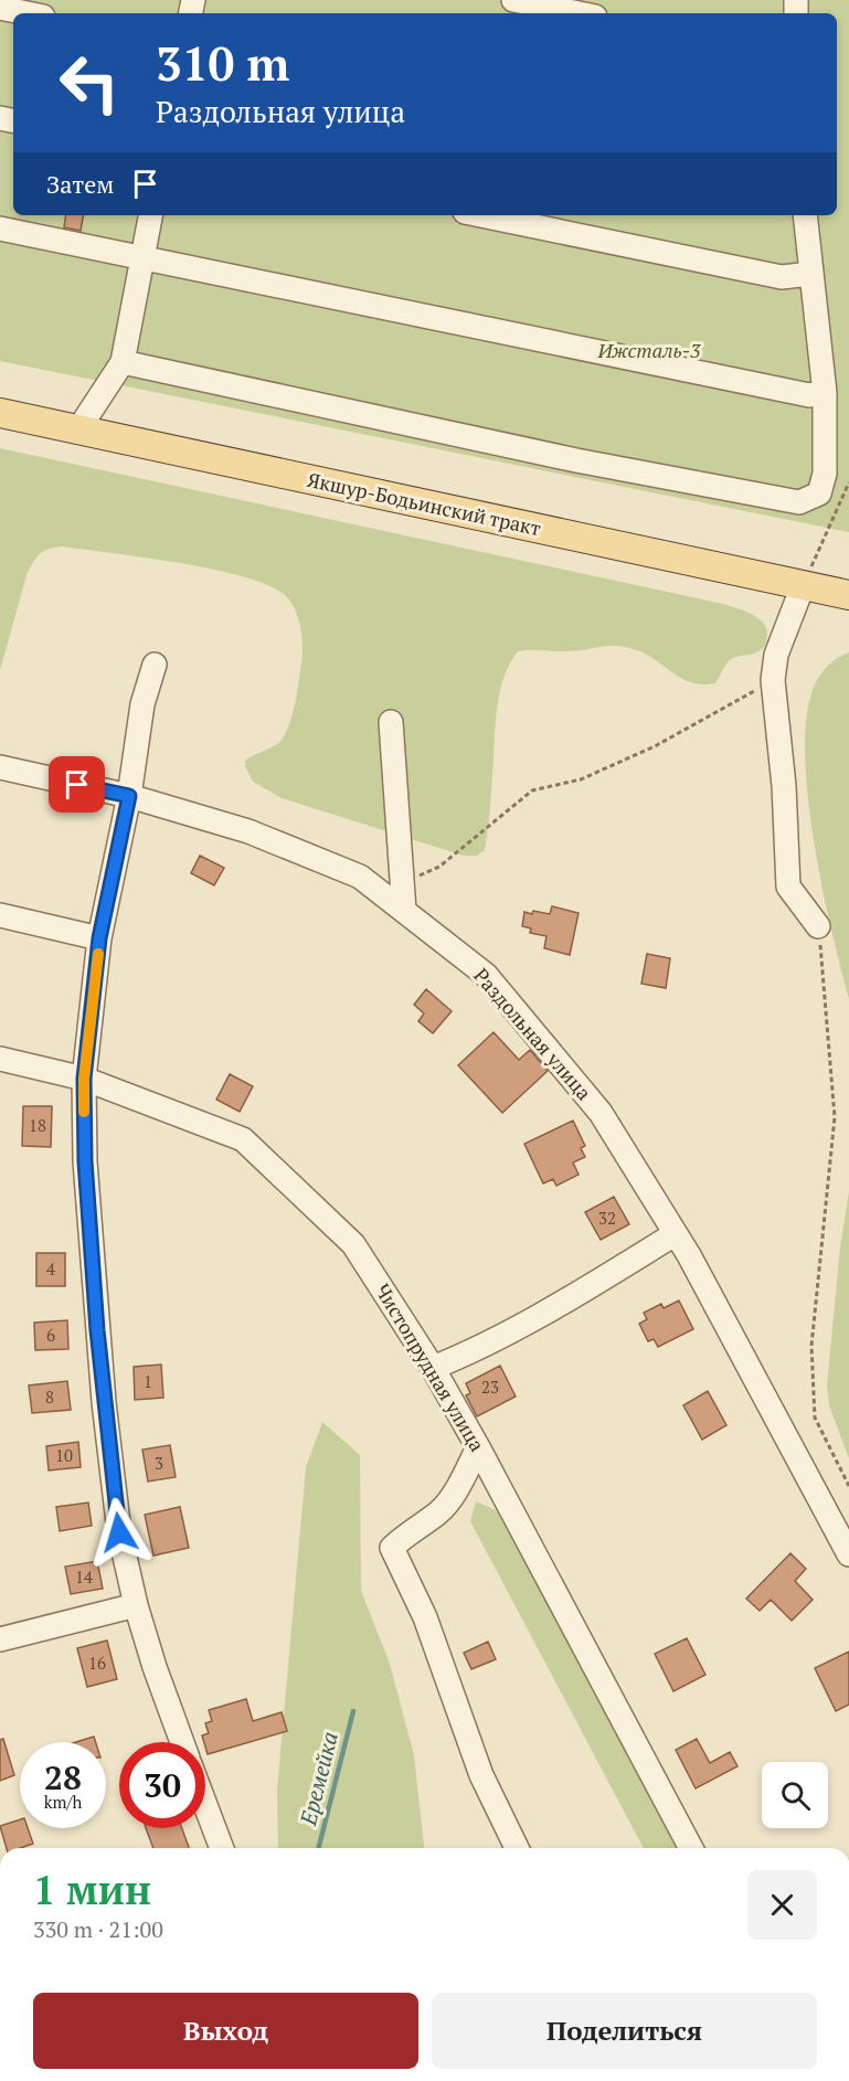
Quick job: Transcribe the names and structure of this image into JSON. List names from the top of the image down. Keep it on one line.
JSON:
{"streets":{"main road":["Якшур-Бодьинский тракт"],"street":["Раздольная улица","Чистопрудная улица"]},"water":["Еремейка"],"parks":["Ижсталь-3"],"house_numbers":["18","32","4","6","1","23","8","10","3","14","16"],"page":{"turn":["310 m","Раздольная улица"],"then":"Затем","speed":"28 km/h","limit":"30","heading":["1 мин","330 m · 21:00"],"buttons":["Выход","Поделиться"]}}
